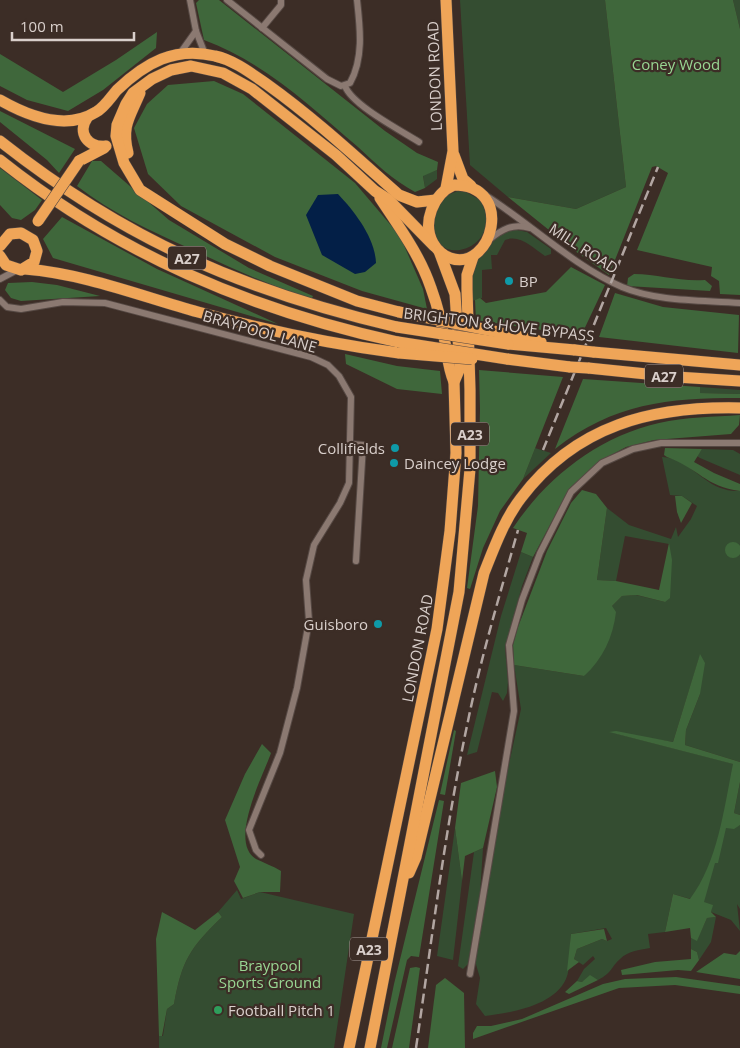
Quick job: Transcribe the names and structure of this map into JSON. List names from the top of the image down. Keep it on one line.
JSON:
{"streets":{"highway":["LONDON ROAD","A27","BRIGHTON & HOVE BYPASS","A23"],"street":["MILL ROAD","BRAYPOOL LANE"]},"crossings":[["LONDON ROAD","MILL ROAD"],["A27","BRIGHTON & HOVE BYPASS"]],"parks":["Coney Wood","Braypool Sports Ground"],"places":["BP","Collifields","Daincey Lodge","Guisboro","Football Pitch 1"],"scale_bar":"100 m"}
